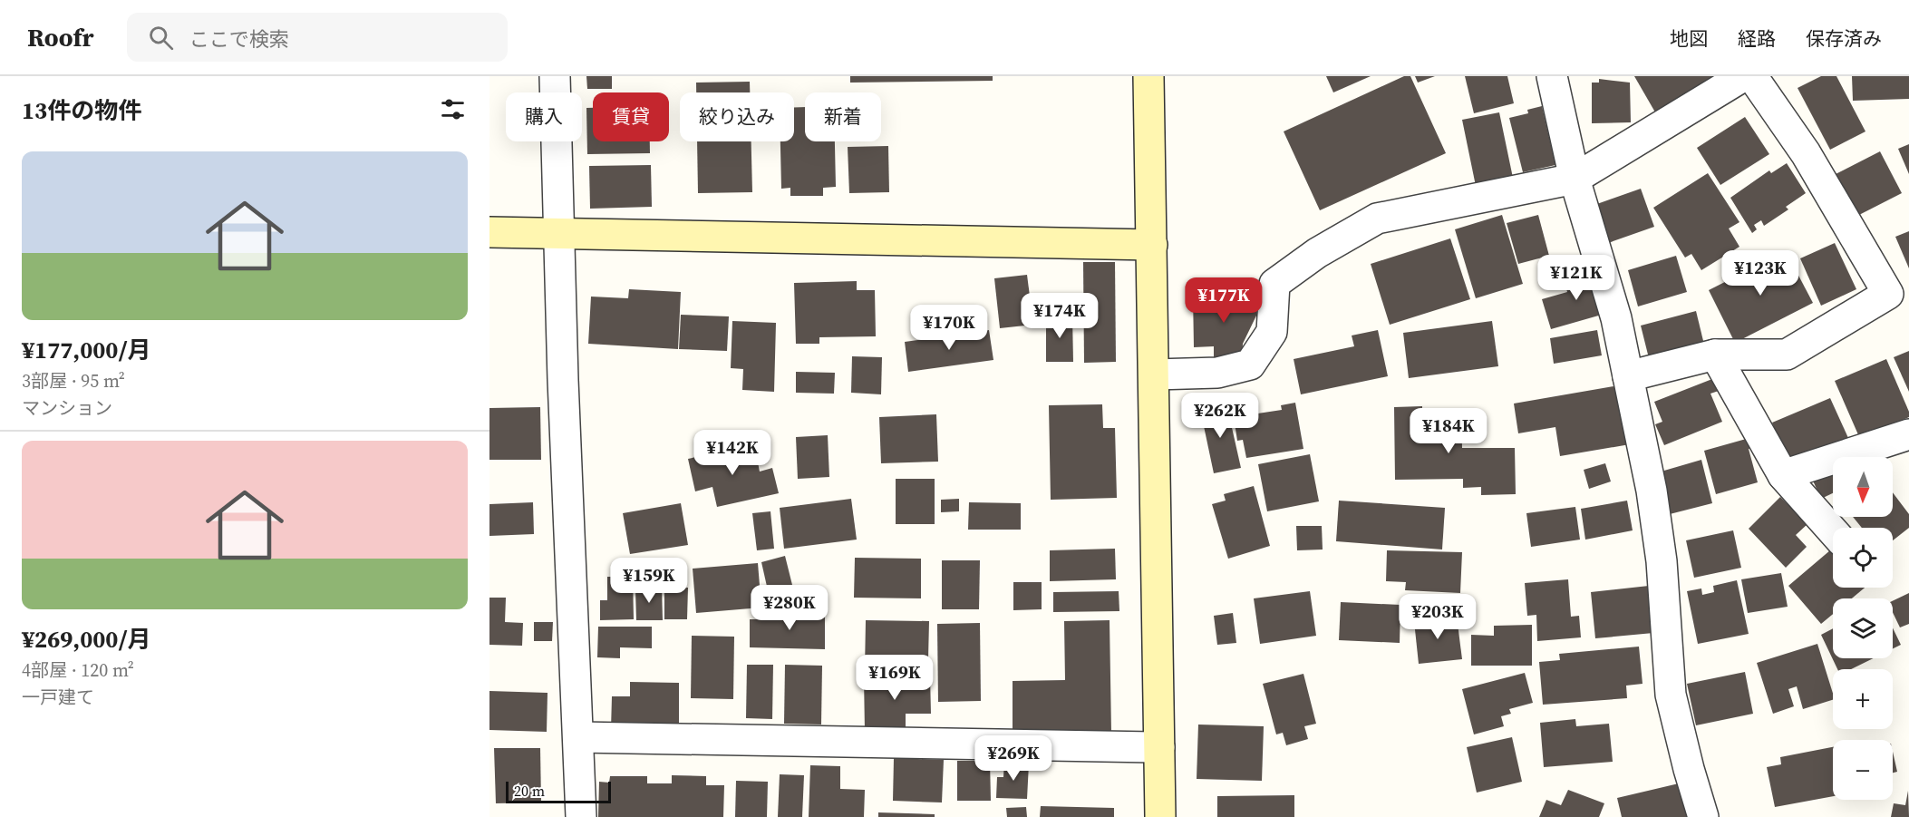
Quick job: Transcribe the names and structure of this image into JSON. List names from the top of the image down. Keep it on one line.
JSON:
{"scale_bar":"20 m","north":"bottom","page":{"header":"Roofr","search":"ここで検索","nav":["地図","経路","保存済み"],"heading":"13件の物件","chip":["購入","賃貸","絞り込み","新着"],"list":[{"name":"¥177,000/月","note":"3部屋 · 95 m² · マンション"},{"name":"¥269,000/月","note":"4部屋 · 120 m² · 一戸建て"}],"price":["¥123K","¥121K","¥177K","¥174K","¥170K","¥262K","¥184K","¥142K","¥159K","¥280K","¥203K","¥169K","¥269K"],"map_buttons":["+","−"],"scale":"20 m"}}
